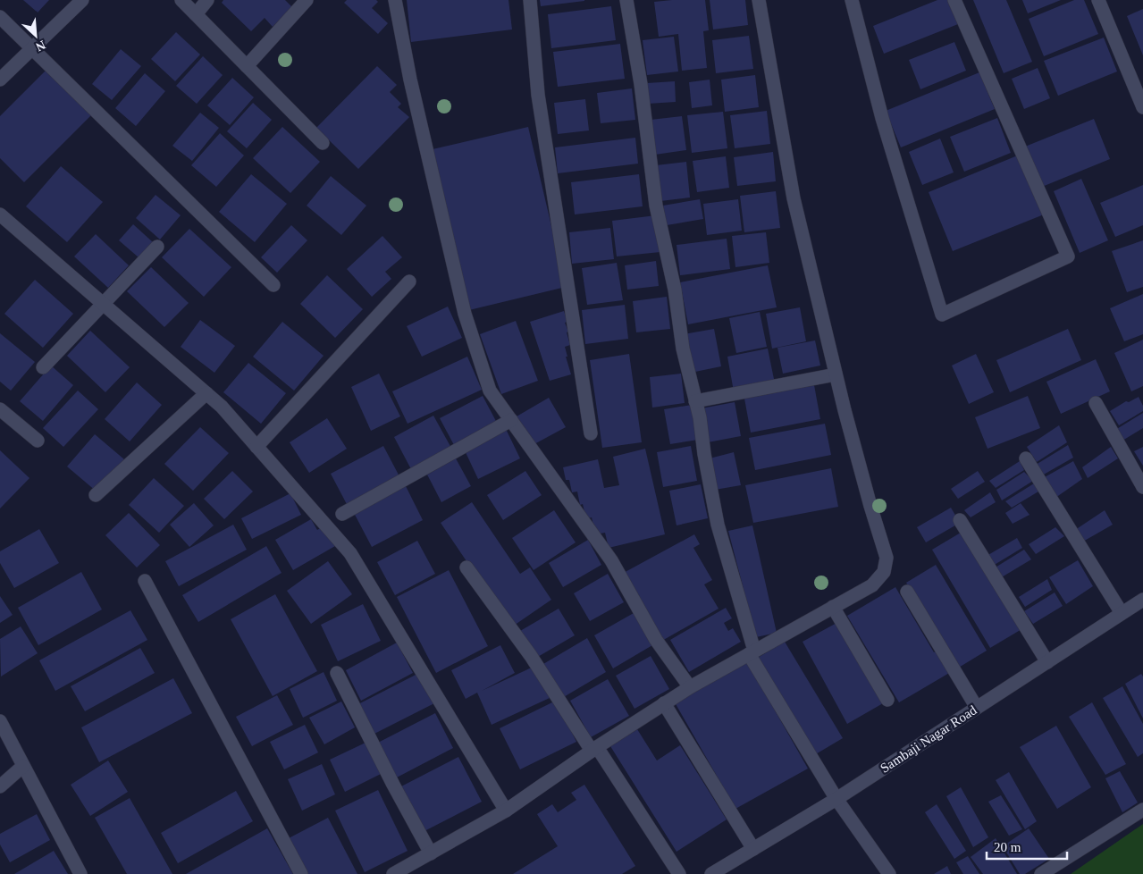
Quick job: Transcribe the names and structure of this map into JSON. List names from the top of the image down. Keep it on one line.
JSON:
{"streets":{"street":["Sambaji Nagar Road"]},"scale_bar":"20 m","north":"bottom right"}
